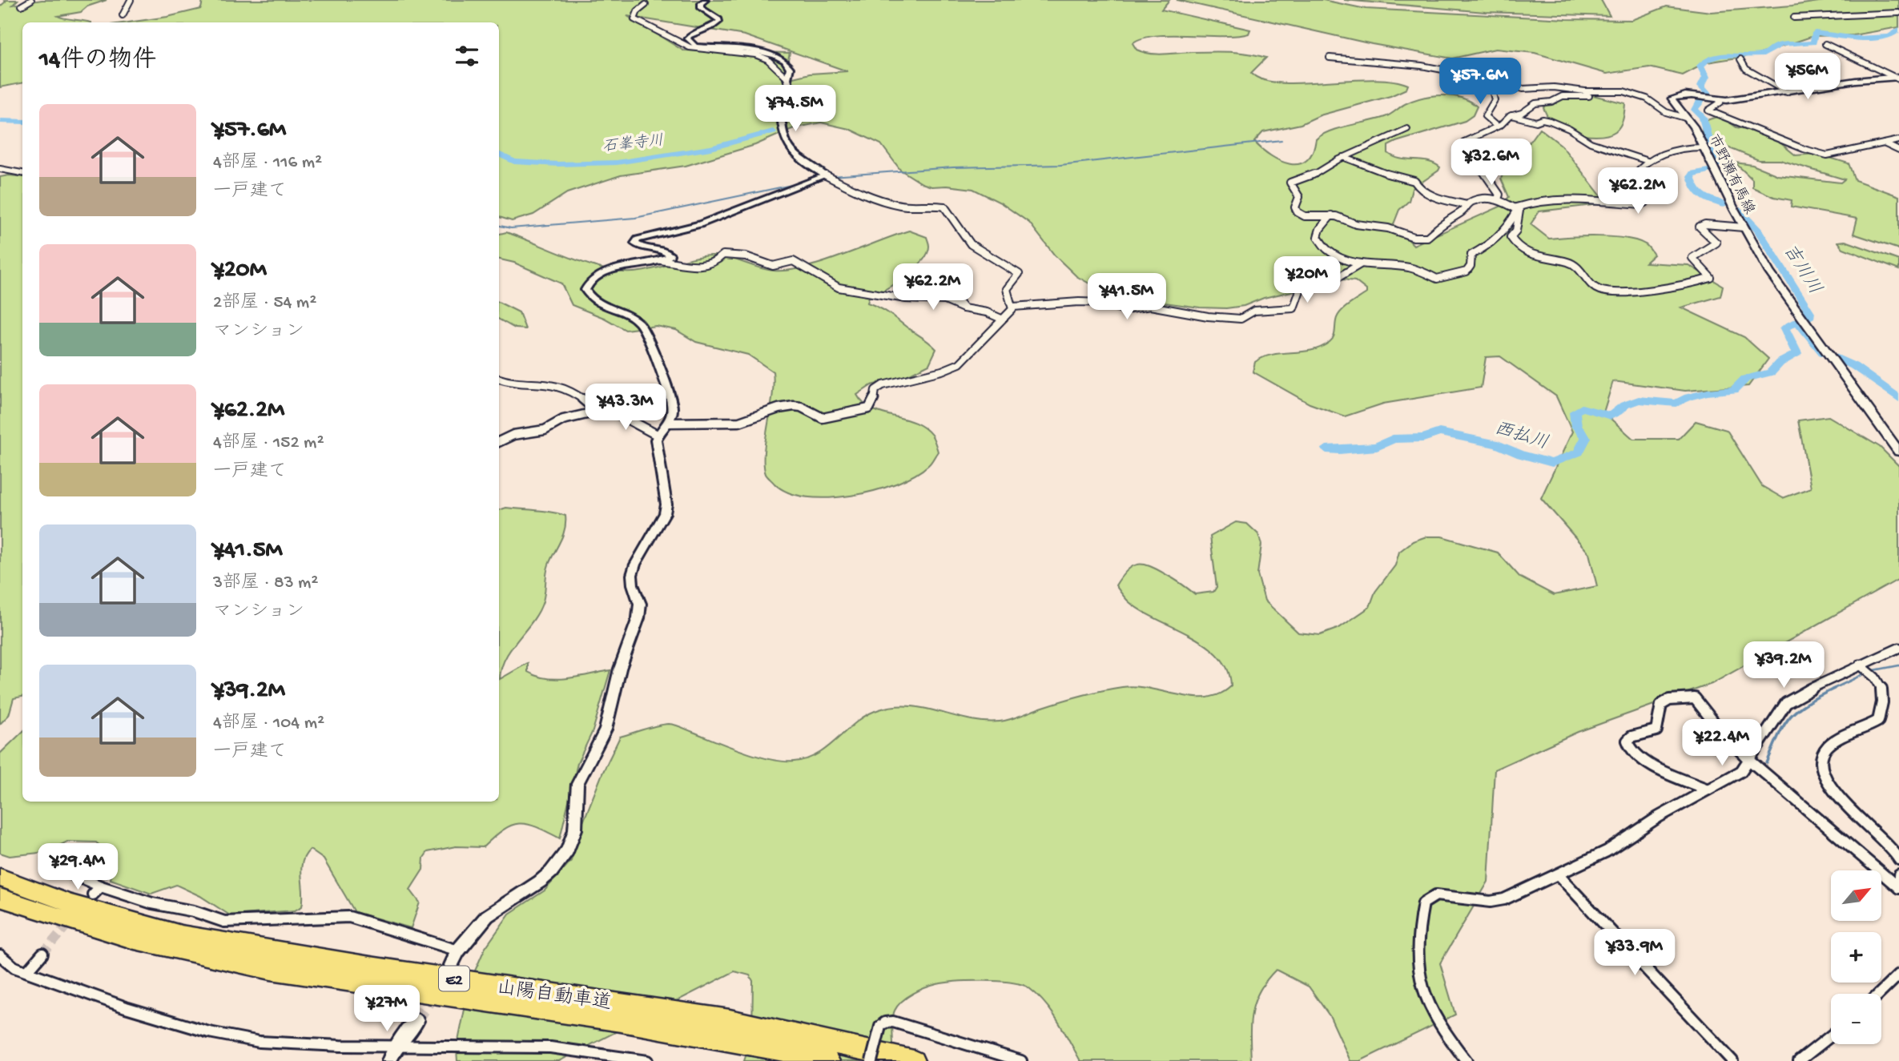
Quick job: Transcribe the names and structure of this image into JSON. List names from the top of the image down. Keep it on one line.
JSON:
{"streets":{"highway":["E2","山陽自動車道"],"main road":["市野瀬有馬線"]},"water":["石峯寺川","吉川川","西払川"],"north":"top right","page":{"heading":"14件の物件","price":["¥56M","¥57.6M","¥74.5M","¥32.6M","¥62.2M","¥20M","¥62.2M","¥41.5M","¥43.3M","¥39.2M","¥22.4M","¥29.4M","¥33.9M","¥27M"],"list":[{"name":"¥57.6M","note":"4部屋 · 116 m² · 一戸建て"},{"name":"¥20M","note":"2部屋 · 54 m² · マンション"},{"name":"¥62.2M","note":"4部屋 · 152 m² · 一戸建て"},{"name":"¥41.5M","note":"3部屋 · 83 m² · マンション"},{"name":"¥39.2M","note":"4部屋 · 104 m² · 一戸建て"}],"map_buttons":["+","−"]}}
